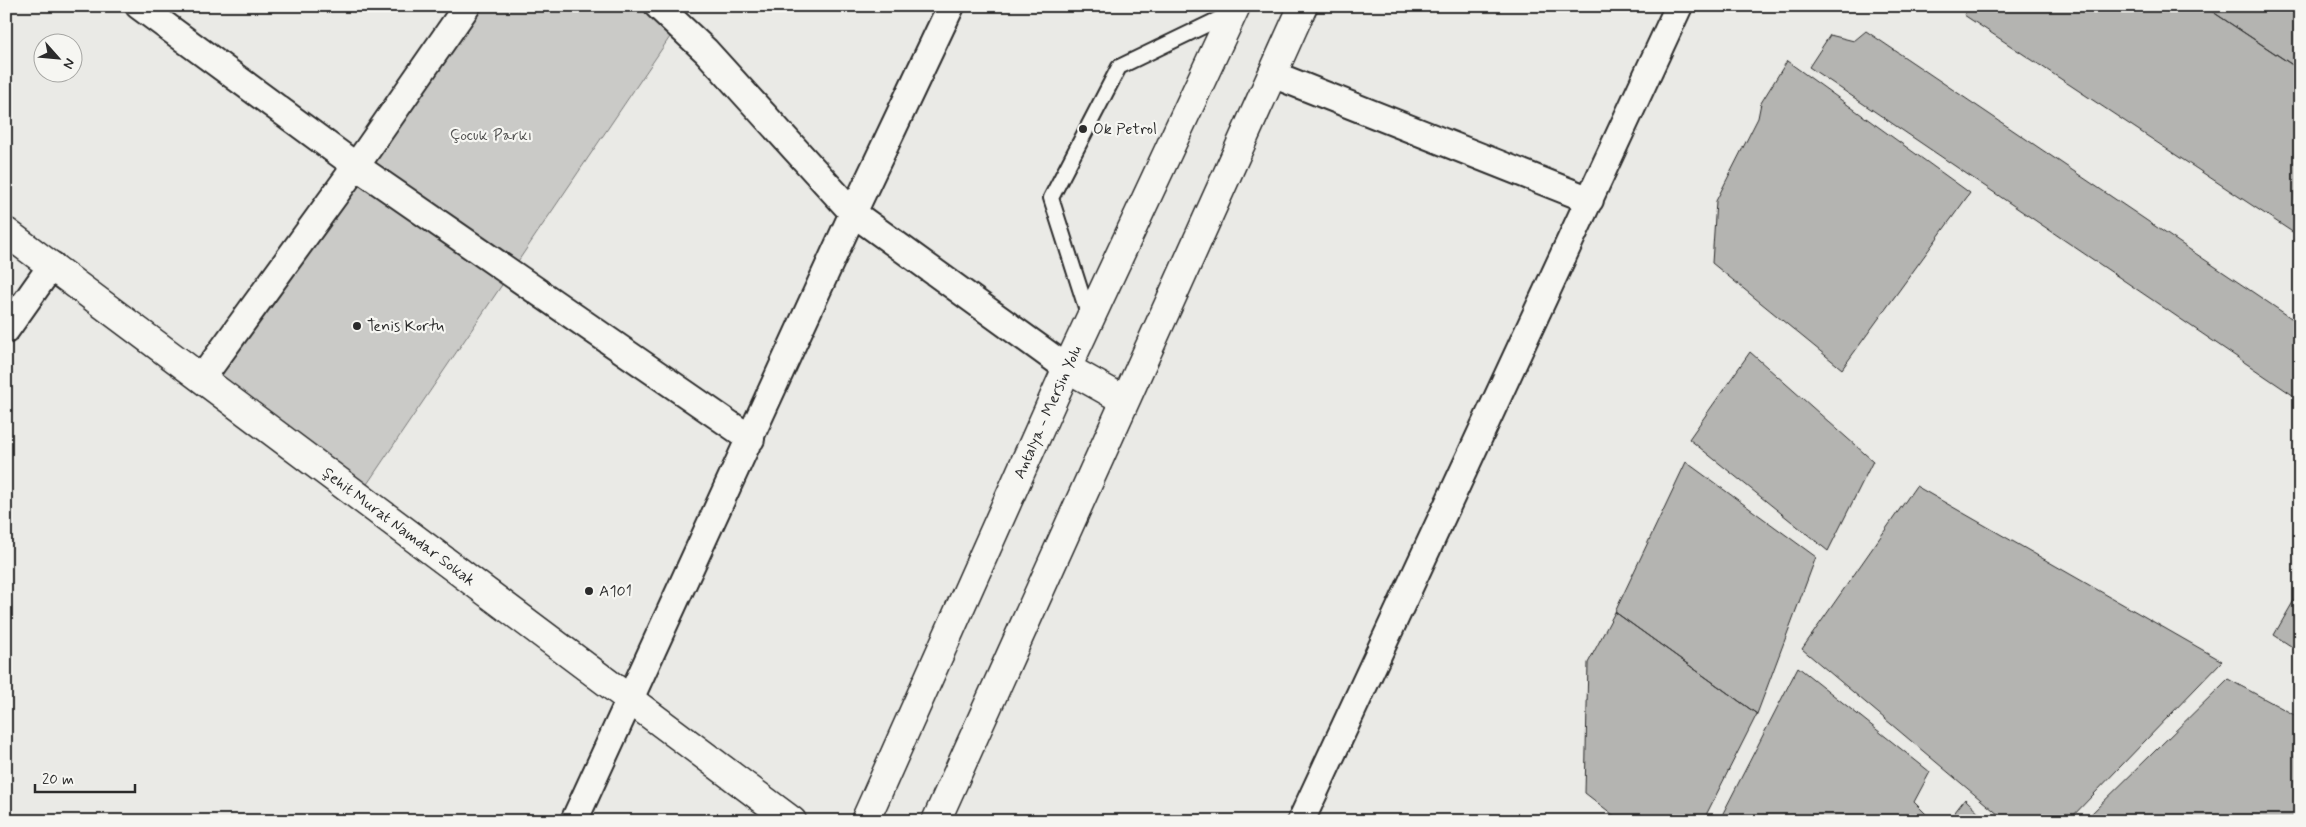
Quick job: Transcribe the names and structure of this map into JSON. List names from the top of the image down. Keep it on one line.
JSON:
{"streets":{"main road":["Antalya - Mersin Yolu","Şehit Murat Namdar Sokak"]},"parks":["Çocuk Parkı"],"places":["Ok Petrol","Tenis Kortu","A101"],"scale_bar":"20 m","north":"bottom right"}
